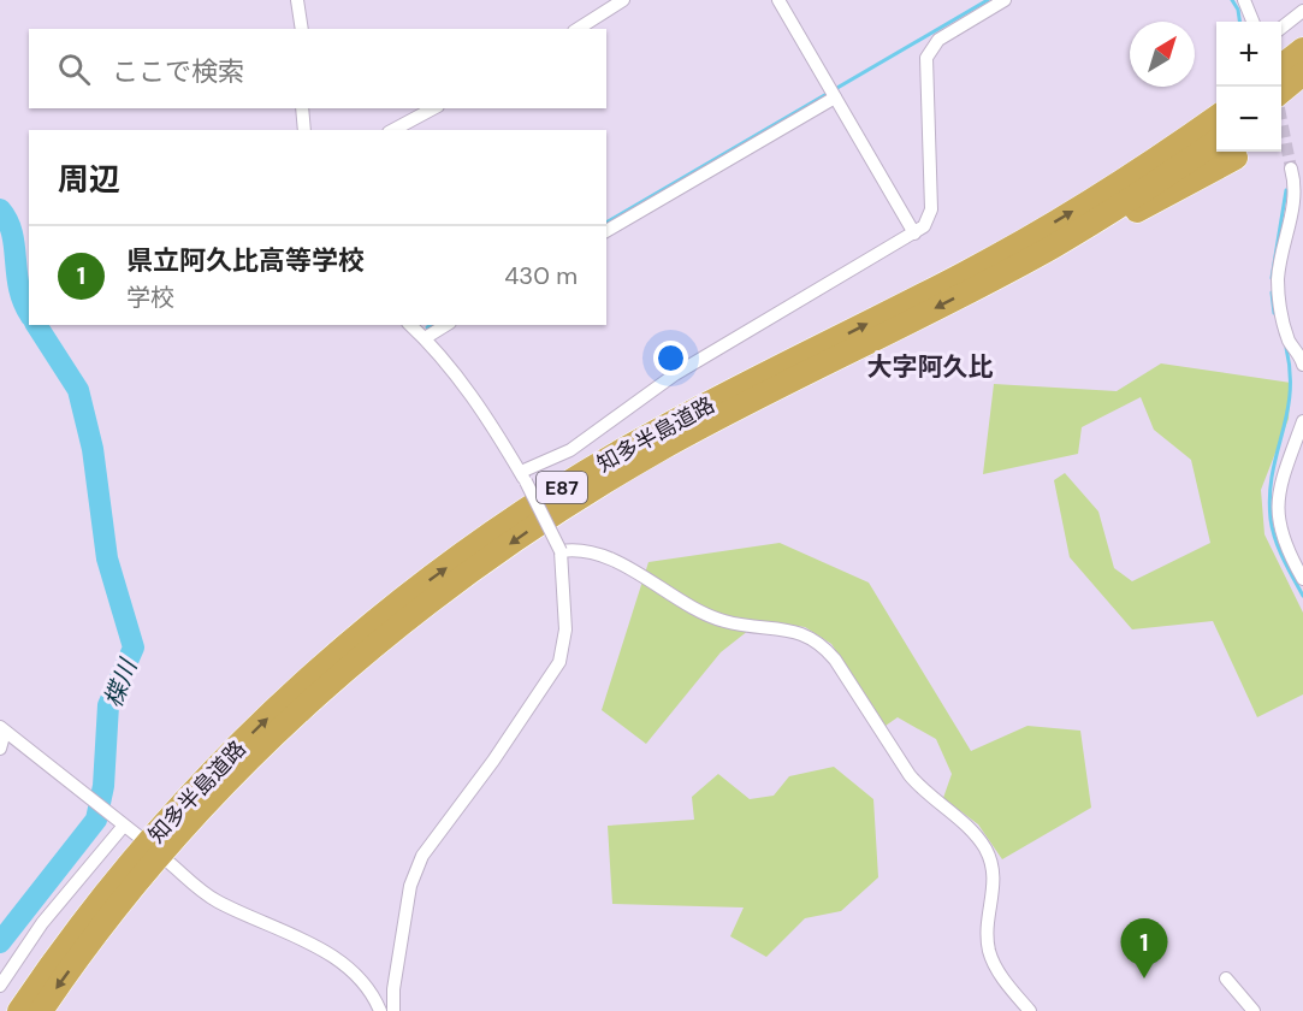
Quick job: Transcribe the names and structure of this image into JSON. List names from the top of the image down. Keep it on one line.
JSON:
{"streets":{"highway":["知多半島道路","E87"]},"districts":["大字阿久比"],"water":["楪川"],"north":"top right","page":{"map_buttons":["+","−"],"search":"ここで検索","heading":"周辺","list":[{"mark":"1","name":"県立阿久比高等学校","note":"学校","value":"430 m"}],"pins":"1"}}
